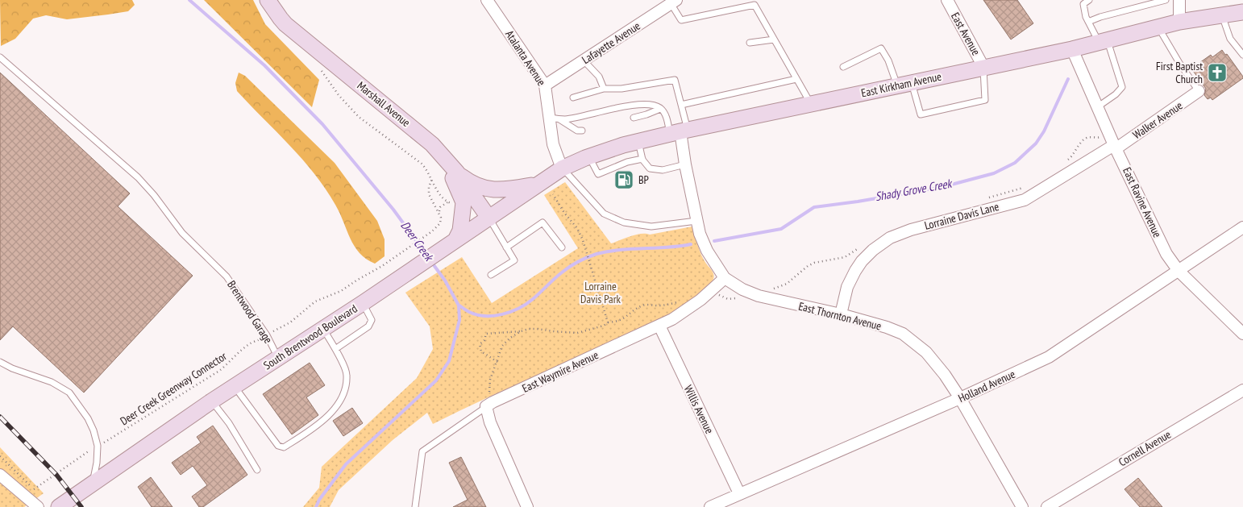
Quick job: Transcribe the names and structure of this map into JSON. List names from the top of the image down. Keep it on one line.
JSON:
{"streets":{"main road":["East Kirkham Avenue","Marshall Avenue","South Brentwood Boulevard"],"street":["East Avenue","Lafayette Avenue","Atalanta Avenue","Walker Avenue","East Ravine Avenue","Lorraine Davis Lane","East Thornton Avenue","East Waymire Avenue","Holland Avenue","Willis Avenue","Cornell Avenue"],"lane":["Brentwood Garage"],"path":["Deer Creek Greenway Connector"]},"crossings":[["East Avenue","East Kirkham Avenue"],["Lafayette Avenue","Atalanta Avenue"],["Atalanta Avenue","East Kirkham Avenue"],["Atalanta Avenue","South Brentwood Boulevard"],["East Kirkham Avenue","East Ravine Avenue"],["East Kirkham Avenue","East Thornton Avenue"],["East Kirkham Avenue","South Brentwood Boulevard"],["Marshall Avenue","South Brentwood Boulevard"],["Walker Avenue","East Ravine Avenue"],["Walker Avenue","Lorraine Davis Lane"],["East Ravine Avenue","Lorraine Davis Lane"],["East Ravine Avenue","Holland Avenue"],["Lorraine Davis Lane","East Thornton Avenue"],["Brentwood Garage","South Brentwood Boulevard"],["Brentwood Garage","Deer Creek Greenway Connector"],["East Thornton Avenue","East Waymire Avenue"],["East Thornton Avenue","Holland Avenue"],["East Waymire Avenue","Willis Avenue"],["Holland Avenue","Willis Avenue"]],"water":["Shady Grove Creek","Deer Creek"],"parks":["Lorraine Davis Park"],"places":{"church":["First Baptist Church"],"fuel station":["BP"]}}
